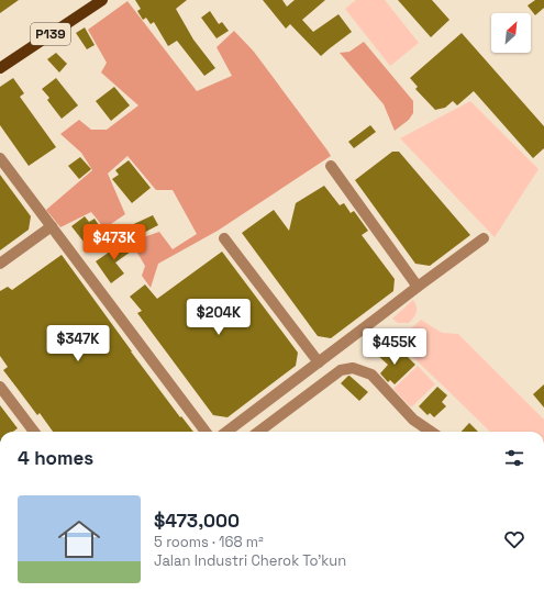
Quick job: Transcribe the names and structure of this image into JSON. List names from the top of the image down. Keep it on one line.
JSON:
{"streets":{"main road":["P139"]},"north":"top right","page":{"price":["$473K","$204K","$347K","$455K"],"heading":"4 homes","list":[{"name":"$473,000","note":"5 rooms · 168 m² · Jalan Industri Cherok To'kun"}]}}
